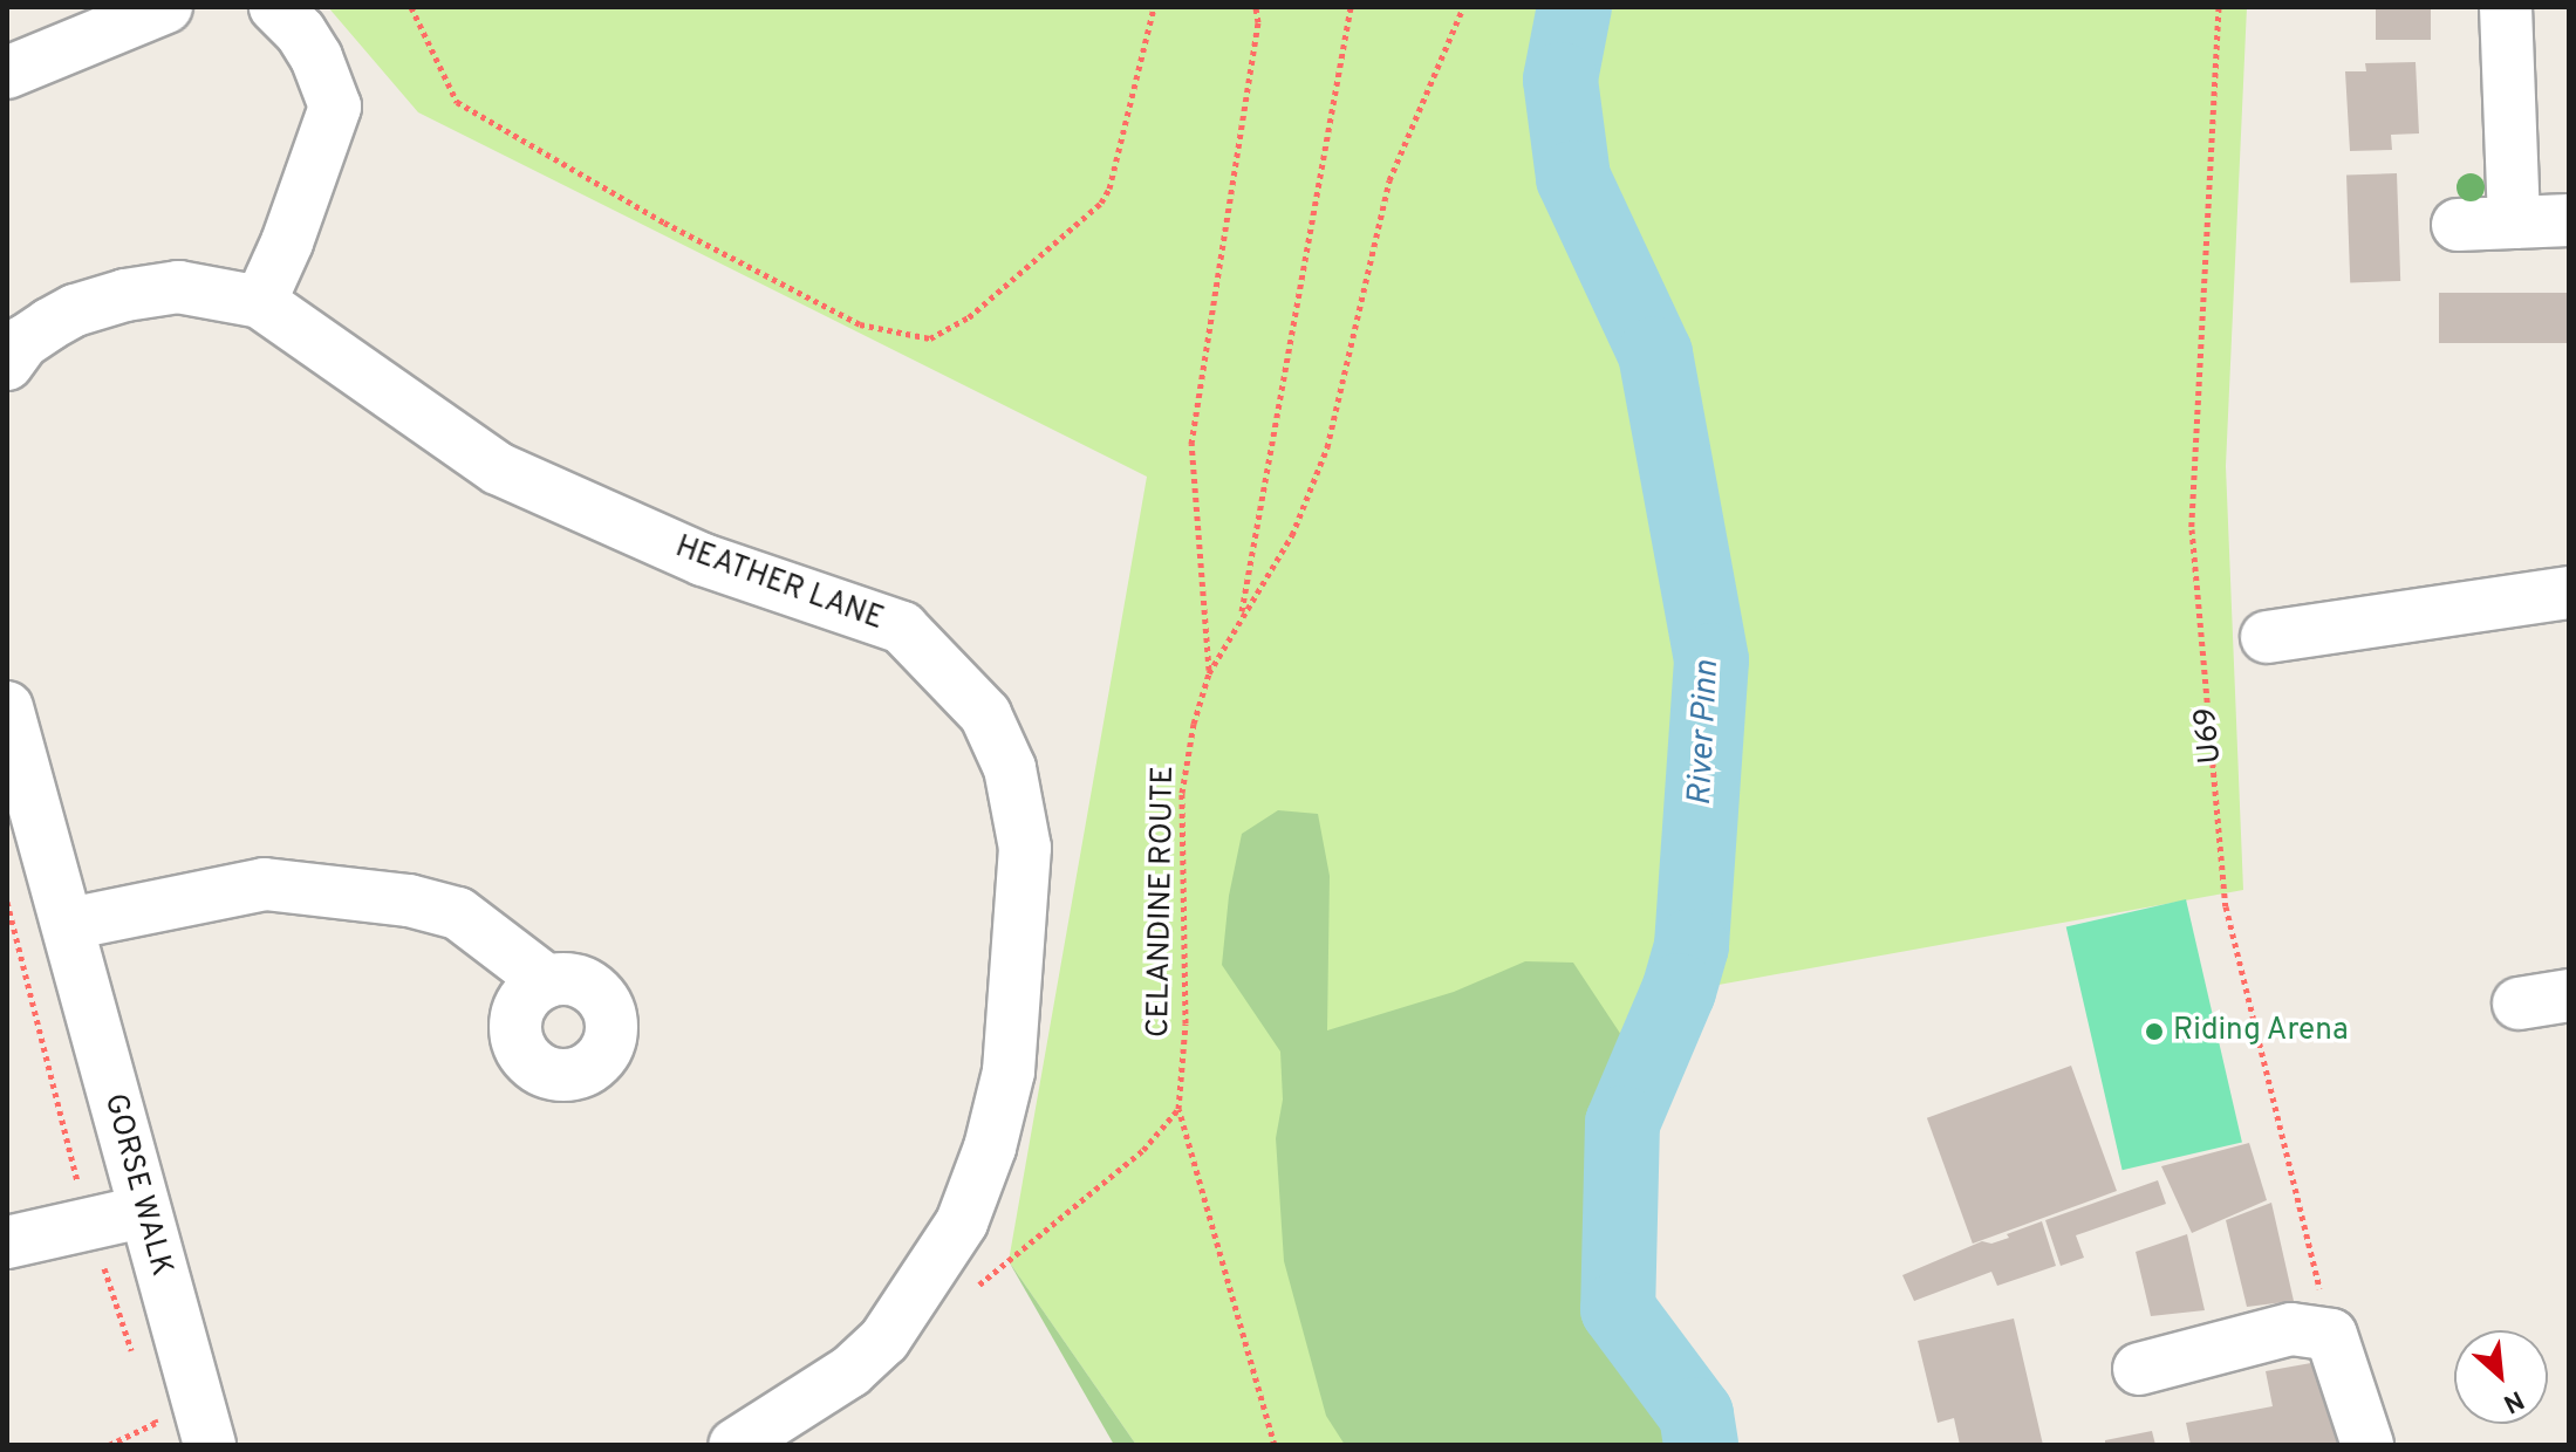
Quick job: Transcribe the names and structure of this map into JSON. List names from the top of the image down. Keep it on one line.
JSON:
{"streets":{"street":["HEATHER LANE","GORSE WALK"],"path":["U69","CELANDINE ROUTE"]},"water":["River Pinn"],"places":["Riding Arena"],"north":"bottom right"}
